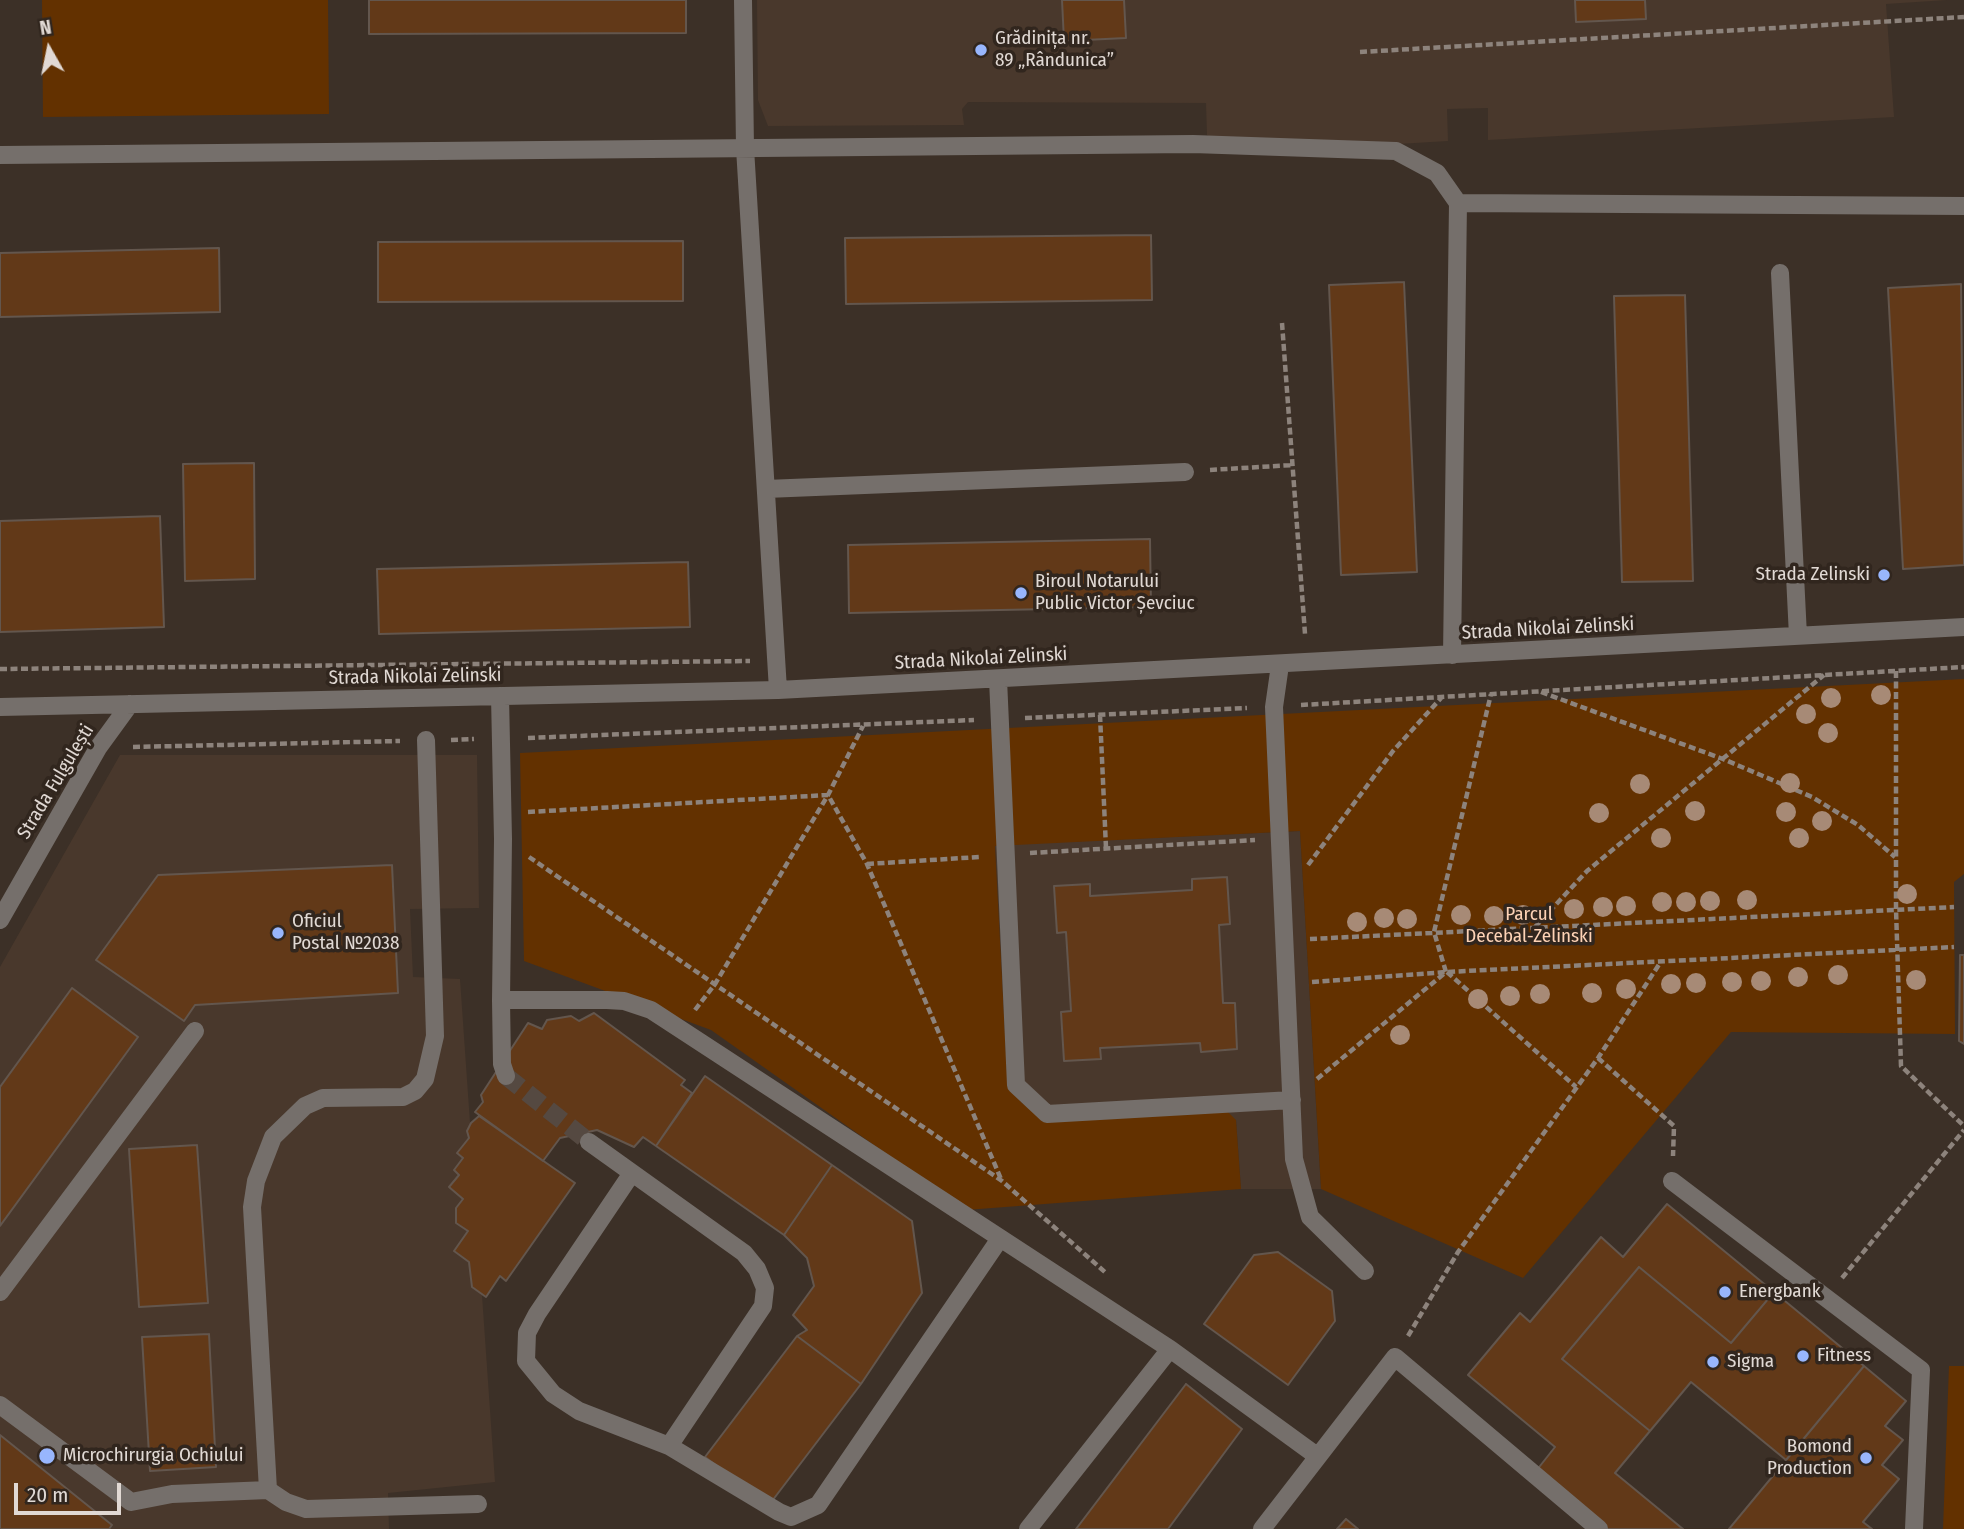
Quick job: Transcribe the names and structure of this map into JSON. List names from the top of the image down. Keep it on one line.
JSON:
{"streets":{"street":["Strada Nikolai Zelinski","Strada Fulgulești"]},"crossings":[["Strada Nikolai Zelinski","Strada Fulgulești"]],"parks":["Parcul Decebal-Zelinski"],"places":["Grădinița nr. 89 „Rândunica”","Strada Zelinski","Biroul Notarului Public Victor Șevciuc","Oficiul Postal №2038","Energbank","Fitness","Sigma","Microchirurgia Ochiului","Bomond Production"],"scale_bar":"20 m","north":"top"}
